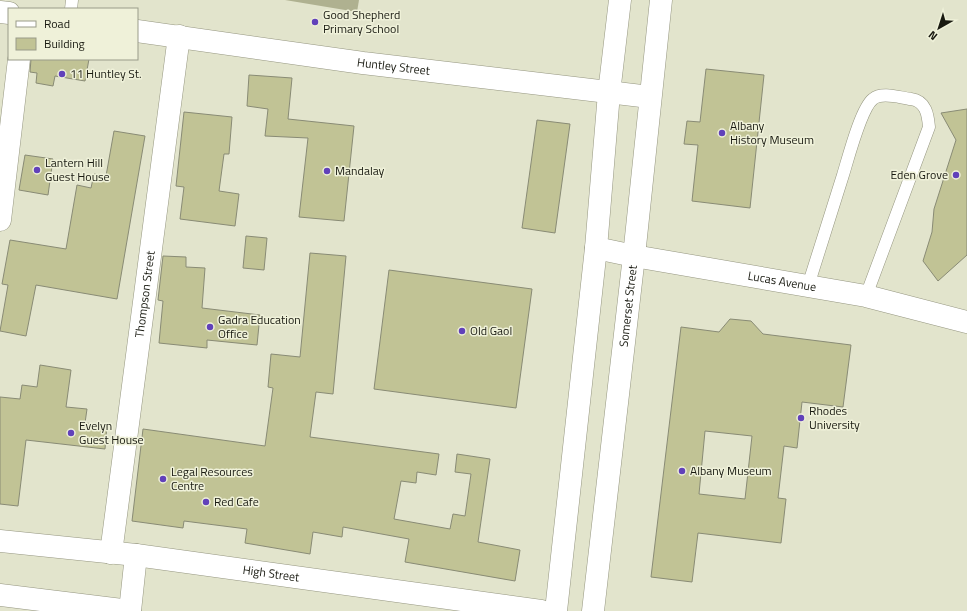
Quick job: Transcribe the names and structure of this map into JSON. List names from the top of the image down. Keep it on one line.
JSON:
{"streets":{"street":["Huntley Street","Lucas Avenue","Thompson Street","Somerset Street","High Street"]},"crossings":[["Huntley Street","Thompson Street"],["Huntley Street","Somerset Street"],["Lucas Avenue","Somerset Street"],["Thompson Street","High Street"]],"places":["Good Shepherd Primary School","11 Huntley St.","Albany History Museum","Lantern Hill Guest House","Mandalay","Eden Grove","Gadra Education Office","Old Gaol","Rhodes University","Evelyn Guest House","Albany Museum","Legal Resources Centre","Red Cafe"],"legend":["Road","Building"],"north":"bottom left"}
